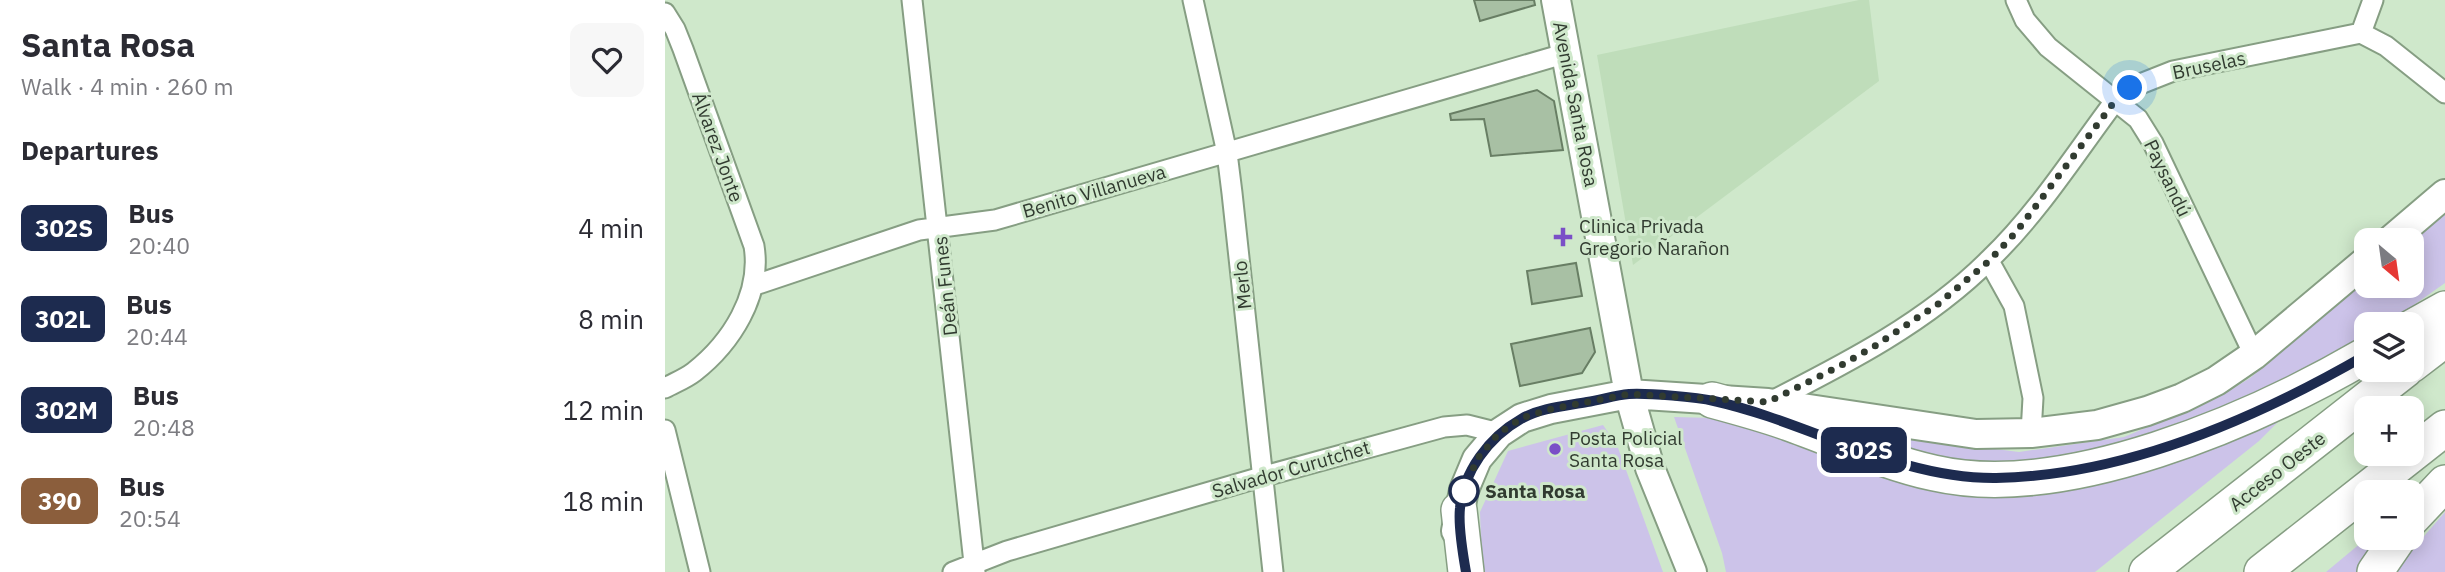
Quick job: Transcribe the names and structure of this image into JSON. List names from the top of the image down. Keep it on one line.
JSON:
{"streets":{"highway":["Acceso Oeste"],"street":["Bruselas","Avenida Santa Rosa","Álvarez Jonte","Paysandú","Benito Villanueva","Merlo","Deán Funes","Salvador Curutchet"]},"crossings":[["Bruselas","Paysandú"],["Avenida Santa Rosa","Benito Villanueva"],["Álvarez Jonte","Benito Villanueva"],["Benito Villanueva","Merlo"],["Benito Villanueva","Deán Funes"],["Merlo","Salvador Curutchet"],["Deán Funes","Salvador Curutchet"]],"places":{"health":["Clinica Privada Gregorio Ñarañon"],"other":["Posta Policial Santa Rosa","Santa Rosa"]},"lines":["bus line 302S"],"north":"bottom right","page":{"heading":[["Santa Rosa","Walk · 4 min · 260 m"],"Departures"],"on_map":"302S","list":[{"mark":"302S","name":"Bus","note":"20:40","value":"4 min"},{"mark":"302L","name":"Bus","note":"20:44","value":"8 min"},{"mark":"302M","name":"Bus","note":"20:48","value":"12 min"},{"mark":"390","name":"Bus","note":"20:54","value":"18 min"}],"map_buttons":["+","−"]}}
